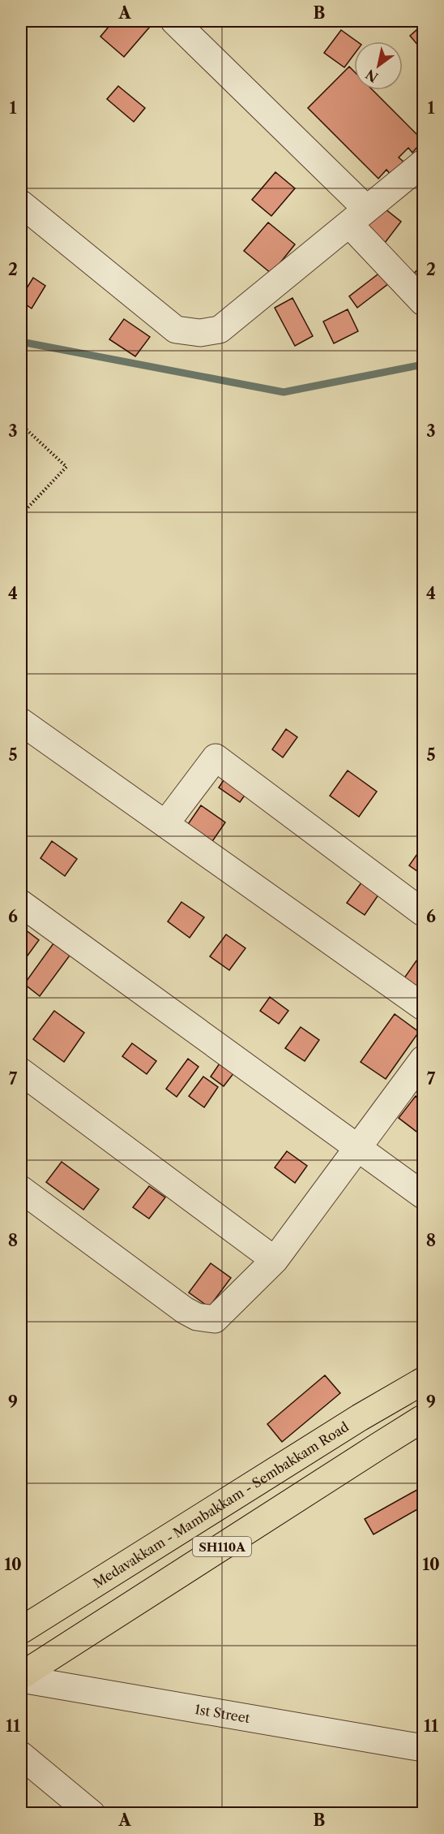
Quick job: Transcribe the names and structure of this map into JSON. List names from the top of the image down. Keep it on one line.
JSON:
{"streets":{"main road":["Medavakkam - Mambakkam - Sembakkam Road","SH110A"],"street":["1st Street"]},"crossings":[["SH110A","1st Street"]],"north":"bottom left","grid":{"columns":["A","B"],"rows":["1","2","3","4","5","6","7","8","9","10","11"]}}
